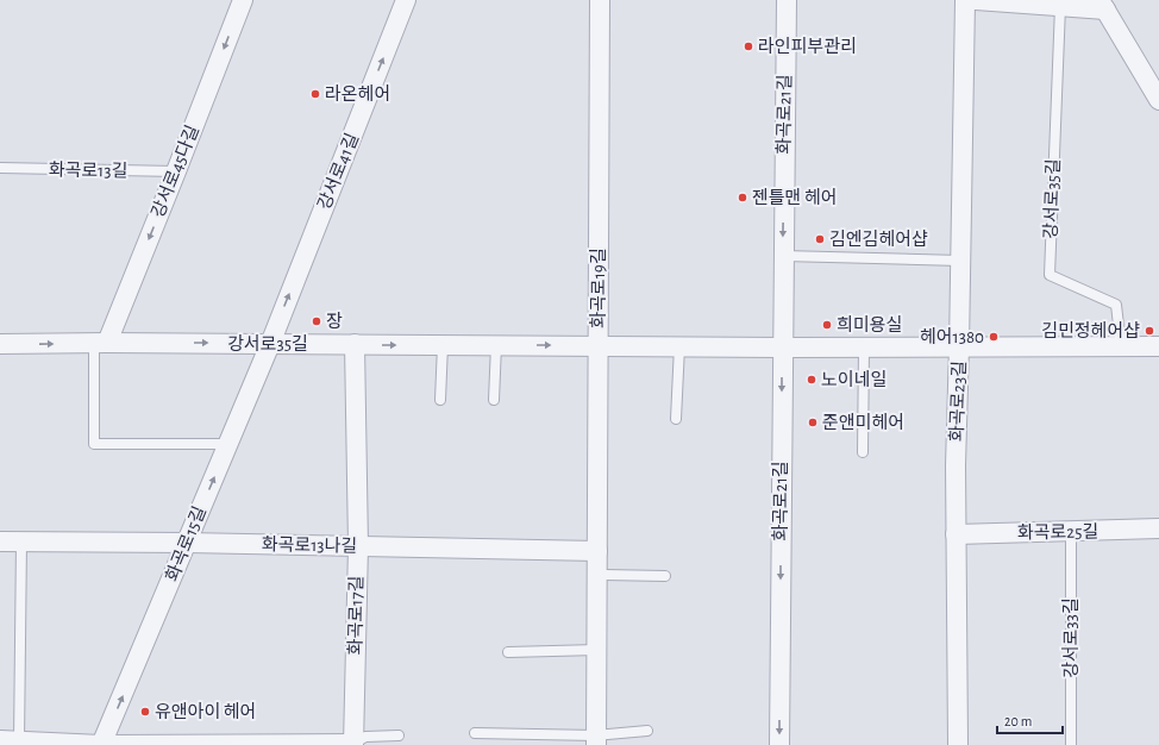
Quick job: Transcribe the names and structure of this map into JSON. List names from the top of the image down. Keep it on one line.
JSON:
{"streets":{"street":["화곡로21길","강서로45다길","강서로41길","강서로35길","화곡로19길","화곡로23길","화곡로25길","화곡로15길","화곡로13나길","화곡로17길"],"lane":["화곡로13길","강서로33길"]},"crossings":[["화곡로21길","강서로35길"],["화곡로13길","강서로45다길"],["강서로45다길","강서로35길"],["강서로41길","강서로35길"],["강서로41길","화곡로15길"],["강서로35길","화곡로19길"],["강서로35길","화곡로23길"],["강서로35길","화곡로15길"],["강서로35길","화곡로17길"],["화곡로19길","화곡로13나길"],["화곡로23길","화곡로25길"],["화곡로25길","강서로33길"],["화곡로15길","화곡로13나길"],["화곡로13나길","화곡로17길"]],"one_way":["화곡로21길","강서로45다길","강서로41길","화곡로15길"],"places":["라인피부관리","라온헤어","젠틀맨 헤어","김엔김헤어샵","장","희미용실","김민정헤어샵","헤어1380","노이네일","준앤미헤어","유앤아이 헤어"],"scale_bar":"20 m"}
